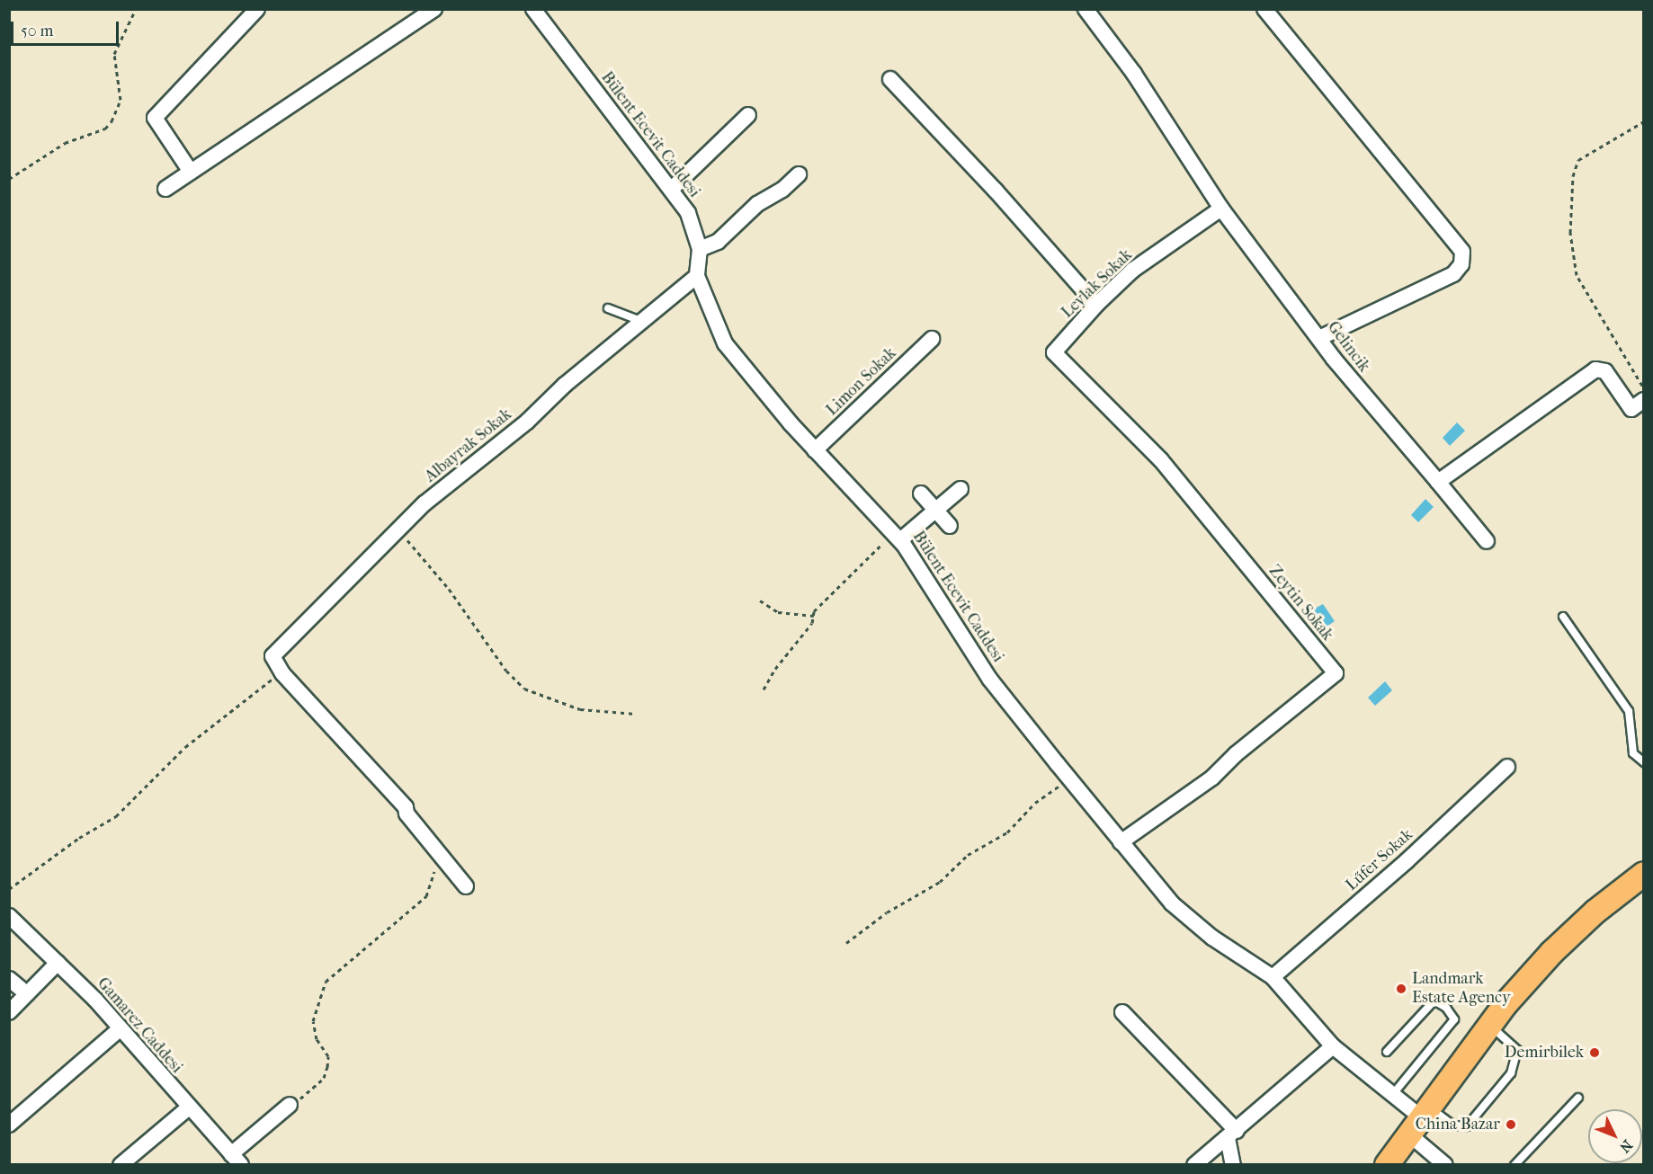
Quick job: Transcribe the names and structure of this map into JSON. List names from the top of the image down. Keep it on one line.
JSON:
{"streets":{"street":["Bülent Ecevit Caddesi","Leylak Sokak","Gelincik","Limon Sokak","Albayrak Sokak","Zeytin Sokak","Lűfer Sokak","Gamarez Caddesi"]},"crossings":[["Bülent Ecevit Caddesi","Limon Sokak"],["Bülent Ecevit Caddesi","Albayrak Sokak"],["Bülent Ecevit Caddesi","Zeytin Sokak"],["Bülent Ecevit Caddesi","Lűfer Sokak"],["Leylak Sokak","Gelincik"],["Leylak Sokak","Zeytin Sokak"]],"places":["Landmark Estate Agency","Demirbilek","China Bazar"],"scale_bar":"50 m","north":"bottom right"}
